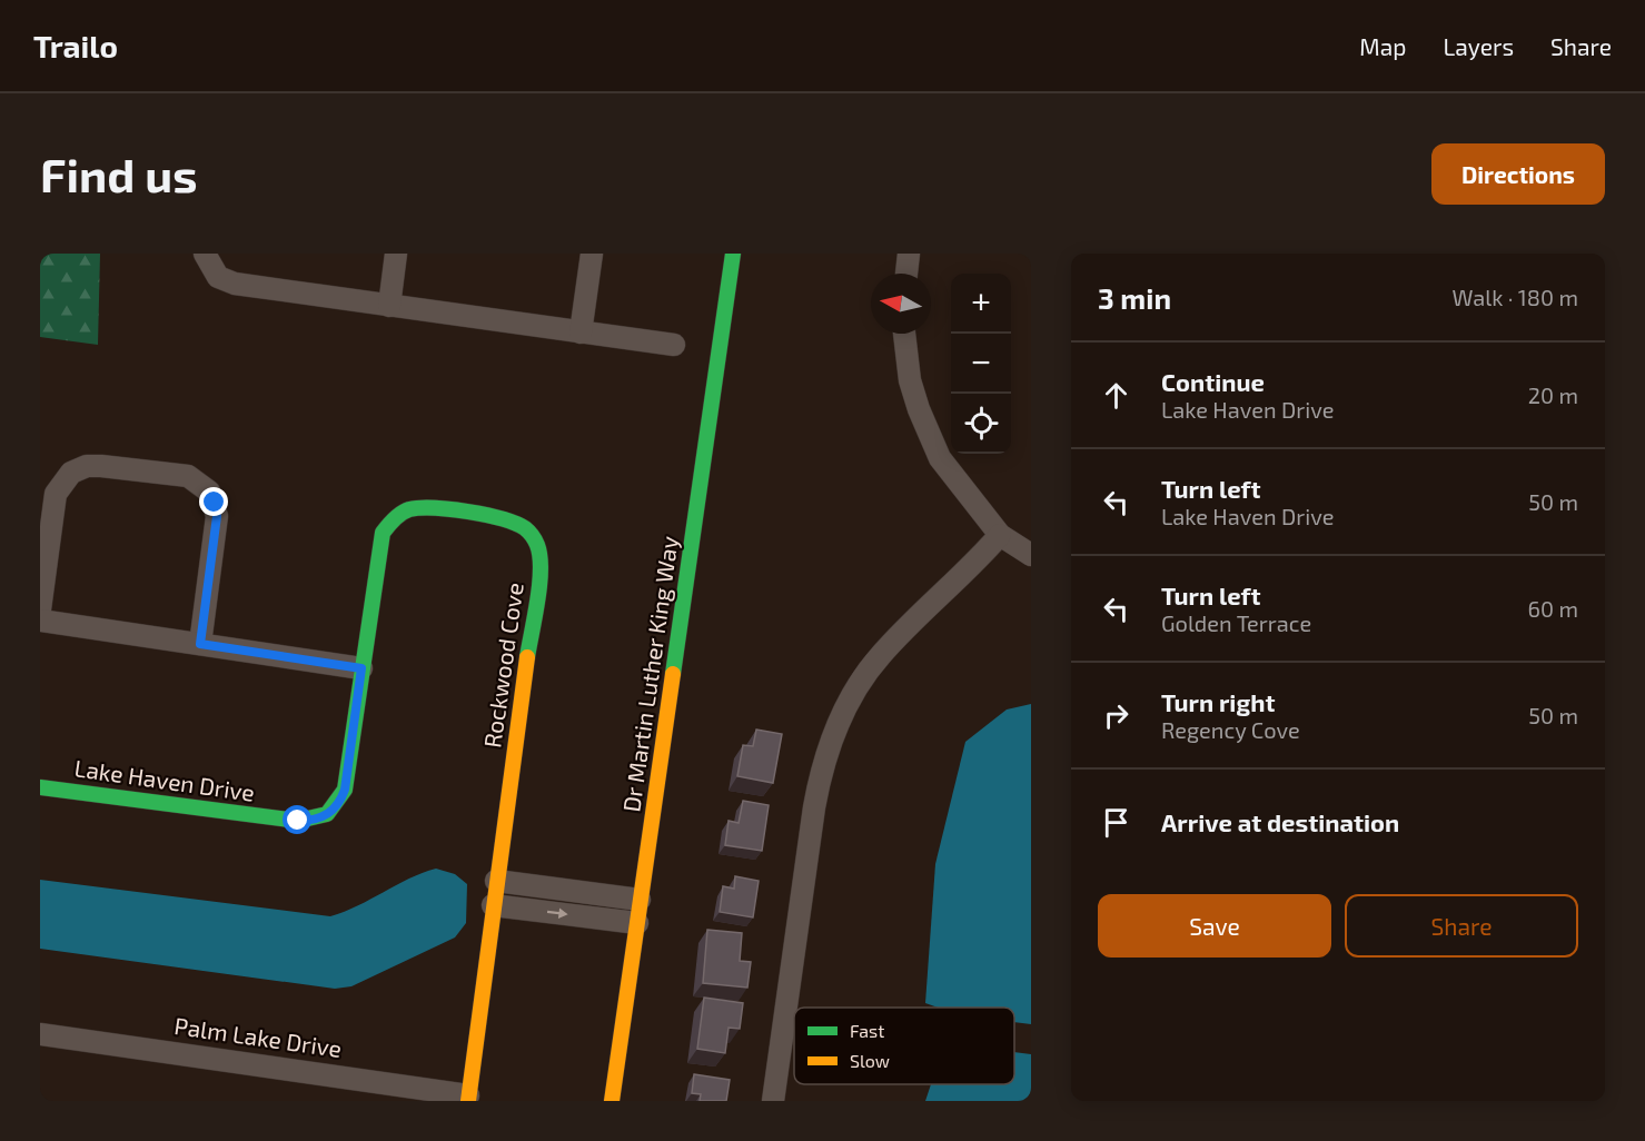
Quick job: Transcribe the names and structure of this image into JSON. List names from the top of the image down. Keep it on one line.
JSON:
{"streets":{"street":["Rockwood Cove","Dr Martin Luther King Way","Lake Haven Drive","Palm Lake Drive"]},"crossings":[["Rockwood Cove","Lake Haven Drive"],["Rockwood Cove","Palm Lake Drive"]],"legend":["Fast","Slow"],"north":"left","page":{"header":"Trailo","nav":["Map","Layers","Share"],"buttons":["Directions",["Save","Share"]],"title":"Find us","heading":["3 min","Walk · 180 m"],"map_buttons":["+","−"],"list":[["Continue","Lake Haven Drive","20 m"],["Turn left","Lake Haven Drive","50 m"],["Turn left","Golden Terrace","60 m"],["Turn right","Regency Cove","50 m"],"Arrive at destination"]}}
